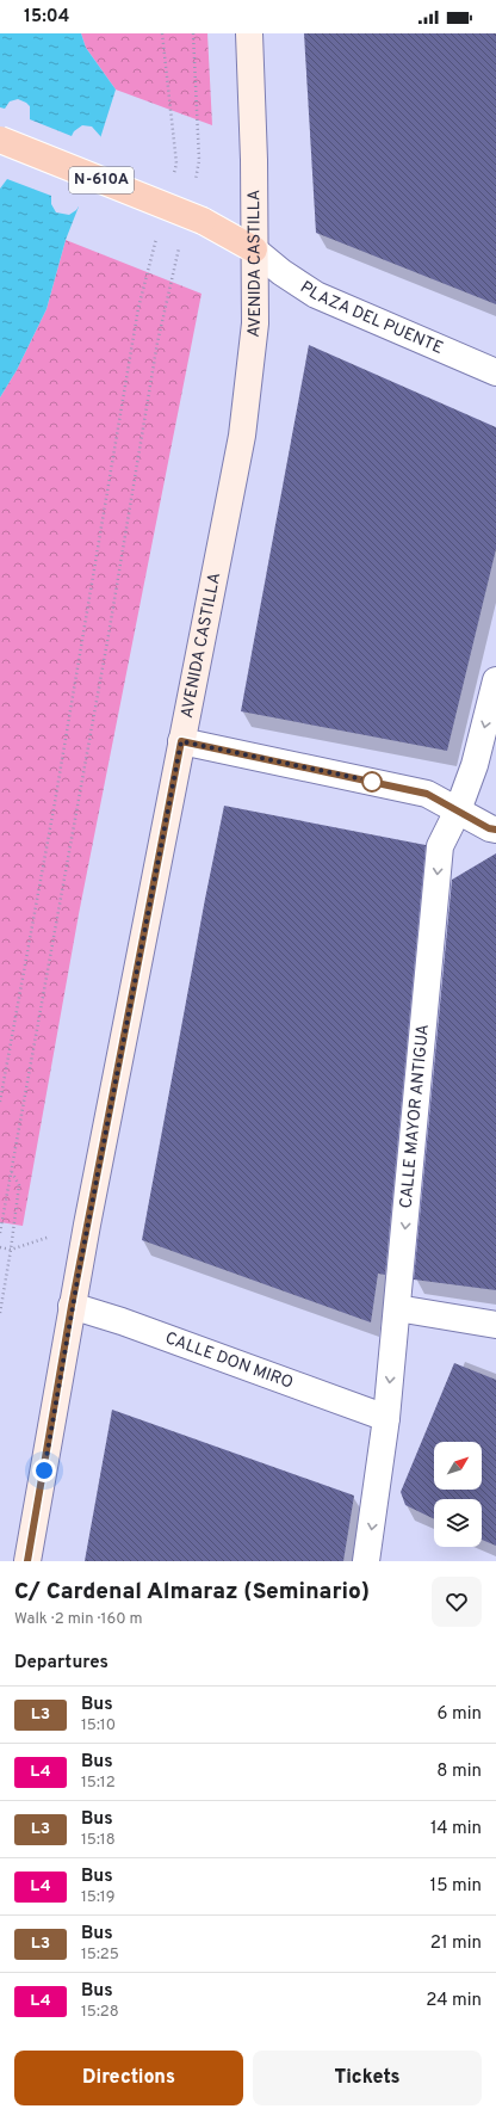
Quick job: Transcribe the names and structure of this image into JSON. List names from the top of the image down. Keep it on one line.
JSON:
{"streets":{"highway":["N-610A"],"main road":["AVENIDA CASTILLA"],"street":["PLAZA DEL PUENTE","CALLE MAYOR ANTIGUA","CALLE DON MIRO"]},"crossings":[["N-610A","AVENIDA CASTILLA"],["N-610A","PLAZA DEL PUENTE"],["AVENIDA CASTILLA","PLAZA DEL PUENTE"],["AVENIDA CASTILLA","CALLE DON MIRO"],["CALLE MAYOR ANTIGUA","CALLE DON MIRO"]],"one_way":["CALLE MAYOR ANTIGUA"],"lines":["bus line L3"],"north":"top right","page":{"status":"15:04","heading":[["C/ Cardenal Almaraz (Seminario)","Walk · 2 min · 160 m"],"Departures"],"list":[{"mark":"L3","name":"Bus","note":"15:10","value":"6 min"},{"mark":"L4","name":"Bus","note":"15:12","value":"8 min"},{"mark":"L3","name":"Bus","note":"15:18","value":"14 min"},{"mark":"L4","name":"Bus","note":"15:19","value":"15 min"},{"mark":"L3","name":"Bus","note":"15:25","value":"21 min"},{"mark":"L4","name":"Bus","note":"15:28","value":"24 min"}],"buttons":["Directions","Tickets"]}}
